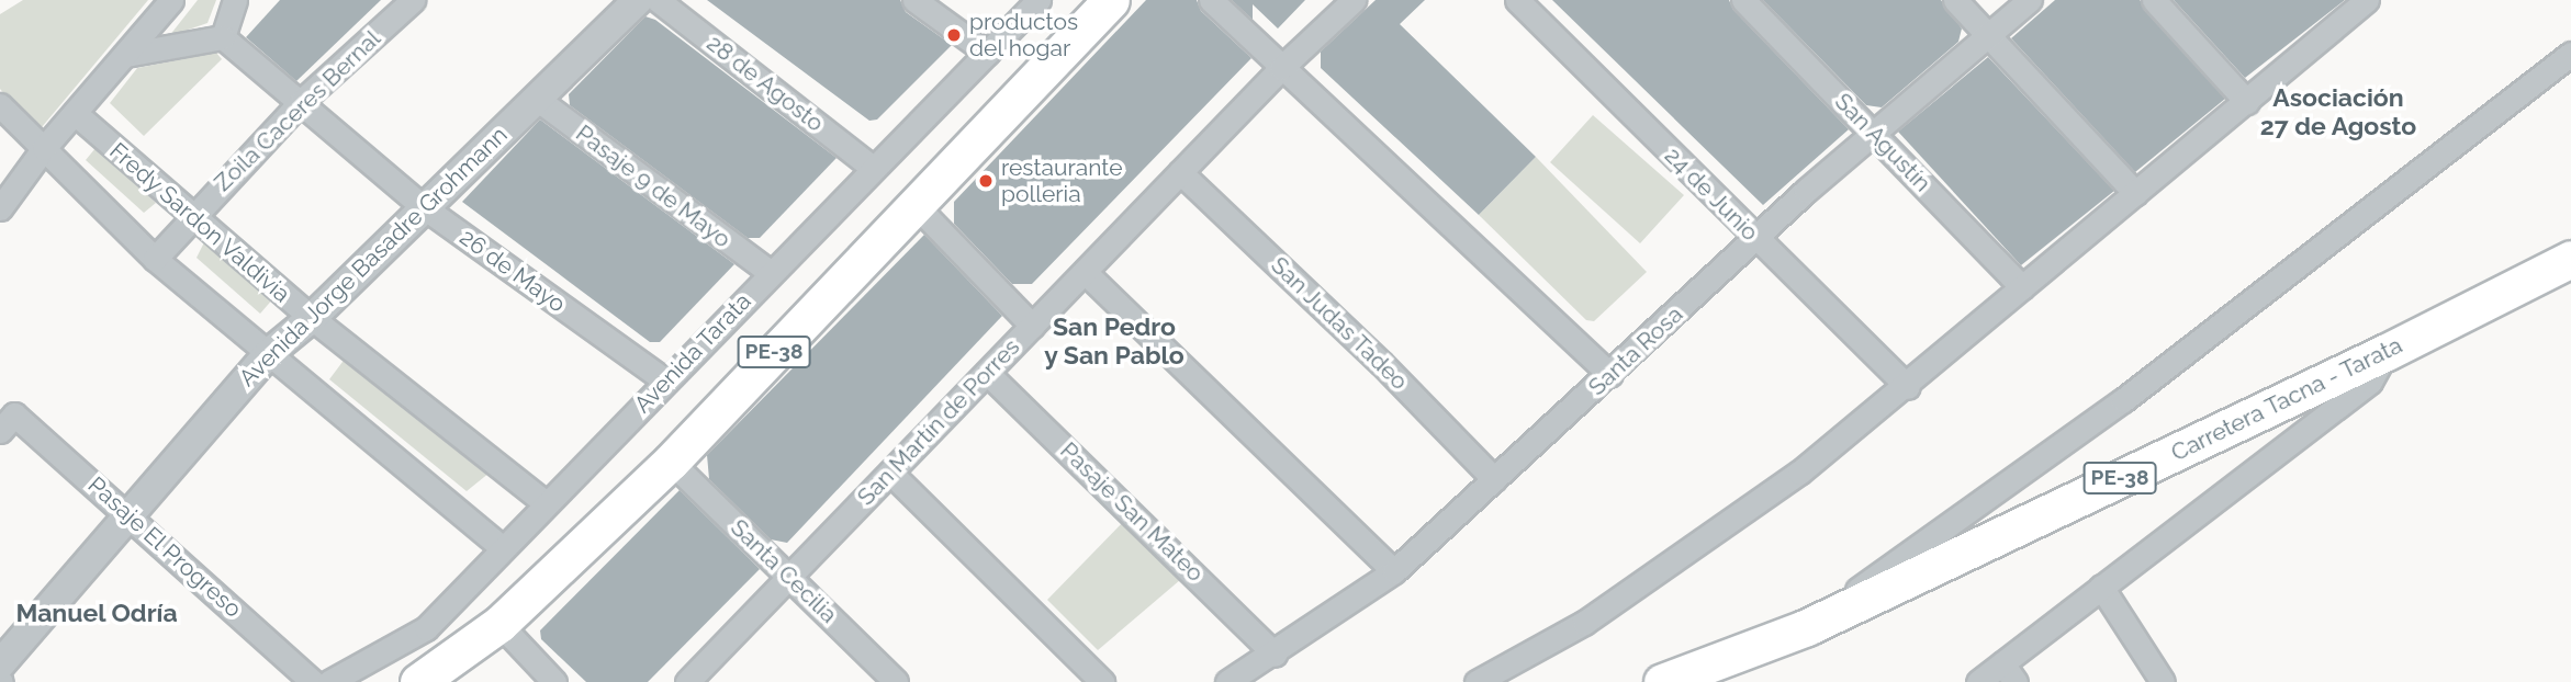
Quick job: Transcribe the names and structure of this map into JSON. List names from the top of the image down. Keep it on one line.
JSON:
{"streets":{"highway":["PE-38","Carretera Tacna - Tarata"],"street":["28 de Agosto","Zoila Caceres Bernal","San Agustín","Pasaje 9 de Mayo","24 de Junio","Fredy Sardon Valdivia","Avenida Jorge Basadre Grohmann","26 de Mayo","San Judas Tadeo","Santa Rosa","Avenida Tarata","San Martín de Porres","Pasaje San Mateo","Pasaje El Progreso","Santa Cecilia"]},"crossings":[["28 de Agosto","Avenida Tarata"],["Zoila Caceres Bernal","Fredy Sardon Valdivia"],["Zoila Caceres Bernal","26 de Mayo"],["San Agustín","Santa Rosa"],["Pasaje 9 de Mayo","Avenida Jorge Basadre Grohmann"],["Pasaje 9 de Mayo","Avenida Tarata"],["24 de Junio","Santa Rosa"],["Fredy Sardon Valdivia","Avenida Jorge Basadre Grohmann"],["Fredy Sardon Valdivia","Avenida Tarata"],["Avenida Jorge Basadre Grohmann","26 de Mayo"],["Avenida Jorge Basadre Grohmann","Pasaje El Progreso"],["26 de Mayo","Avenida Tarata"],["San Judas Tadeo","Santa Rosa"],["San Judas Tadeo","San Martín de Porres"],["Santa Rosa","Pasaje San Mateo"],["PE-38","Santa Cecilia"],["San Martín de Porres","Pasaje San Mateo"],["San Martín de Porres","Santa Cecilia"]],"districts":["Asociación 27 de Agosto","San Pedro y San Pablo","Manuel Odría"],"places":["productos del hogar","restaurante polleria"]}
